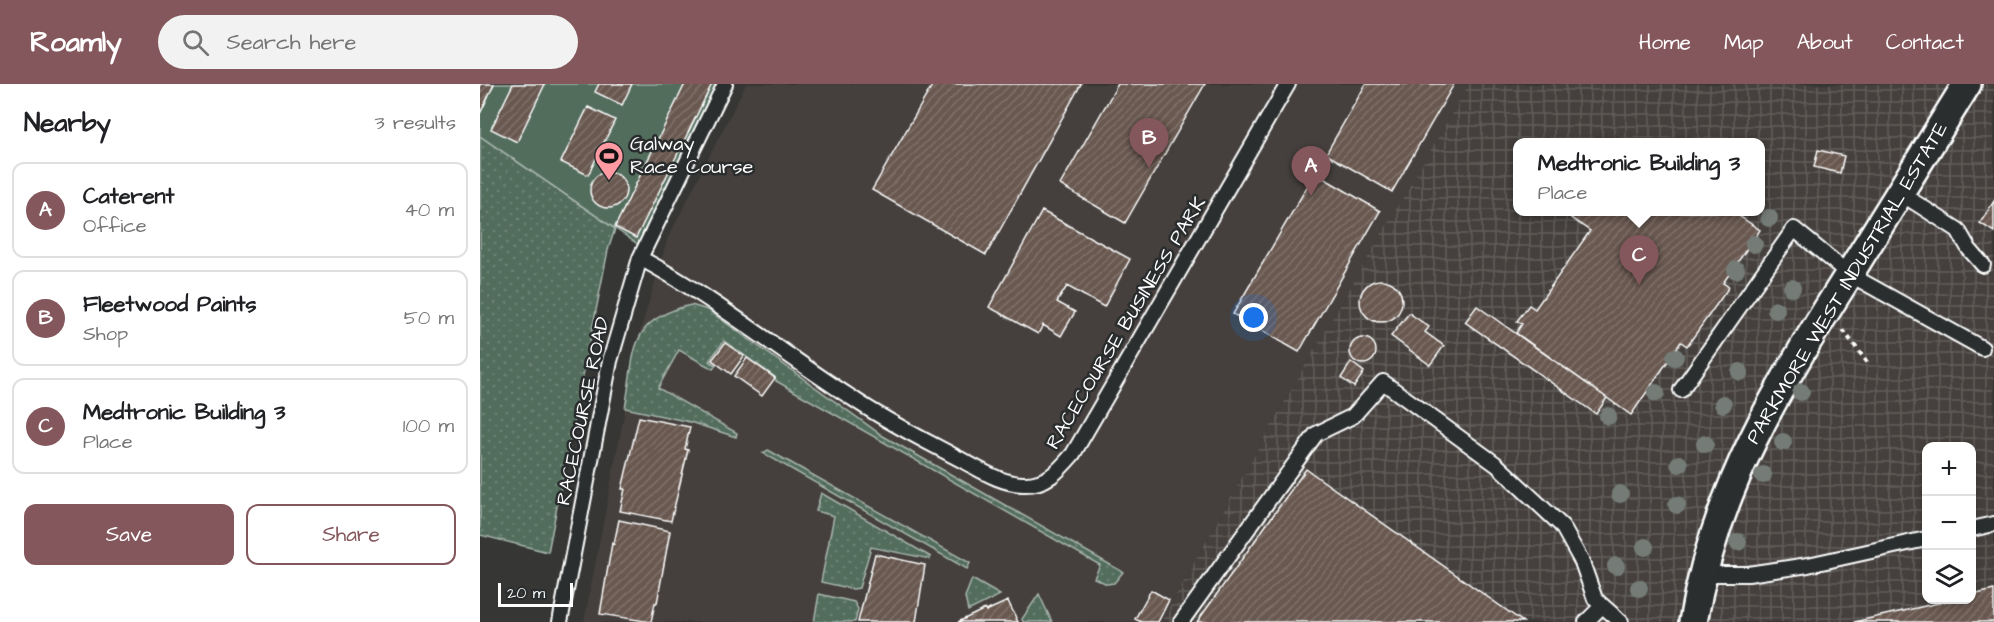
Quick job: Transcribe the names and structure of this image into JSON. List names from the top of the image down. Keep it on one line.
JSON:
{"streets":{"street":["PARKMORE WEST INDUSTRIAL ESTATE"],"lane":["RACECOURSE BUSINESS PARK","RACECOURSE ROAD"]},"crossings":[["RACECOURSE BUSINESS PARK","RACECOURSE ROAD"]],"places":{"sports":["Galway Race Course"]},"scale_bar":"20 m","page":{"header":"Roamly","search":"Search here","nav":["Home","Map","About","Contact"],"heading":["Nearby","3 results"],"pins":["B","A","C"],"popup":["Medtronic Building 3","Place"],"list":[{"mark":"A","name":"Caterent","note":"Office","value":"40 m"},{"mark":"B","name":"Fleetwood Paints","note":"Shop","value":"50 m"},{"mark":"C","name":"Medtronic Building 3","note":"Place","value":"100 m"}],"map_buttons":["+","−"],"buttons":["Save","Share"],"scale":"20 m"}}
